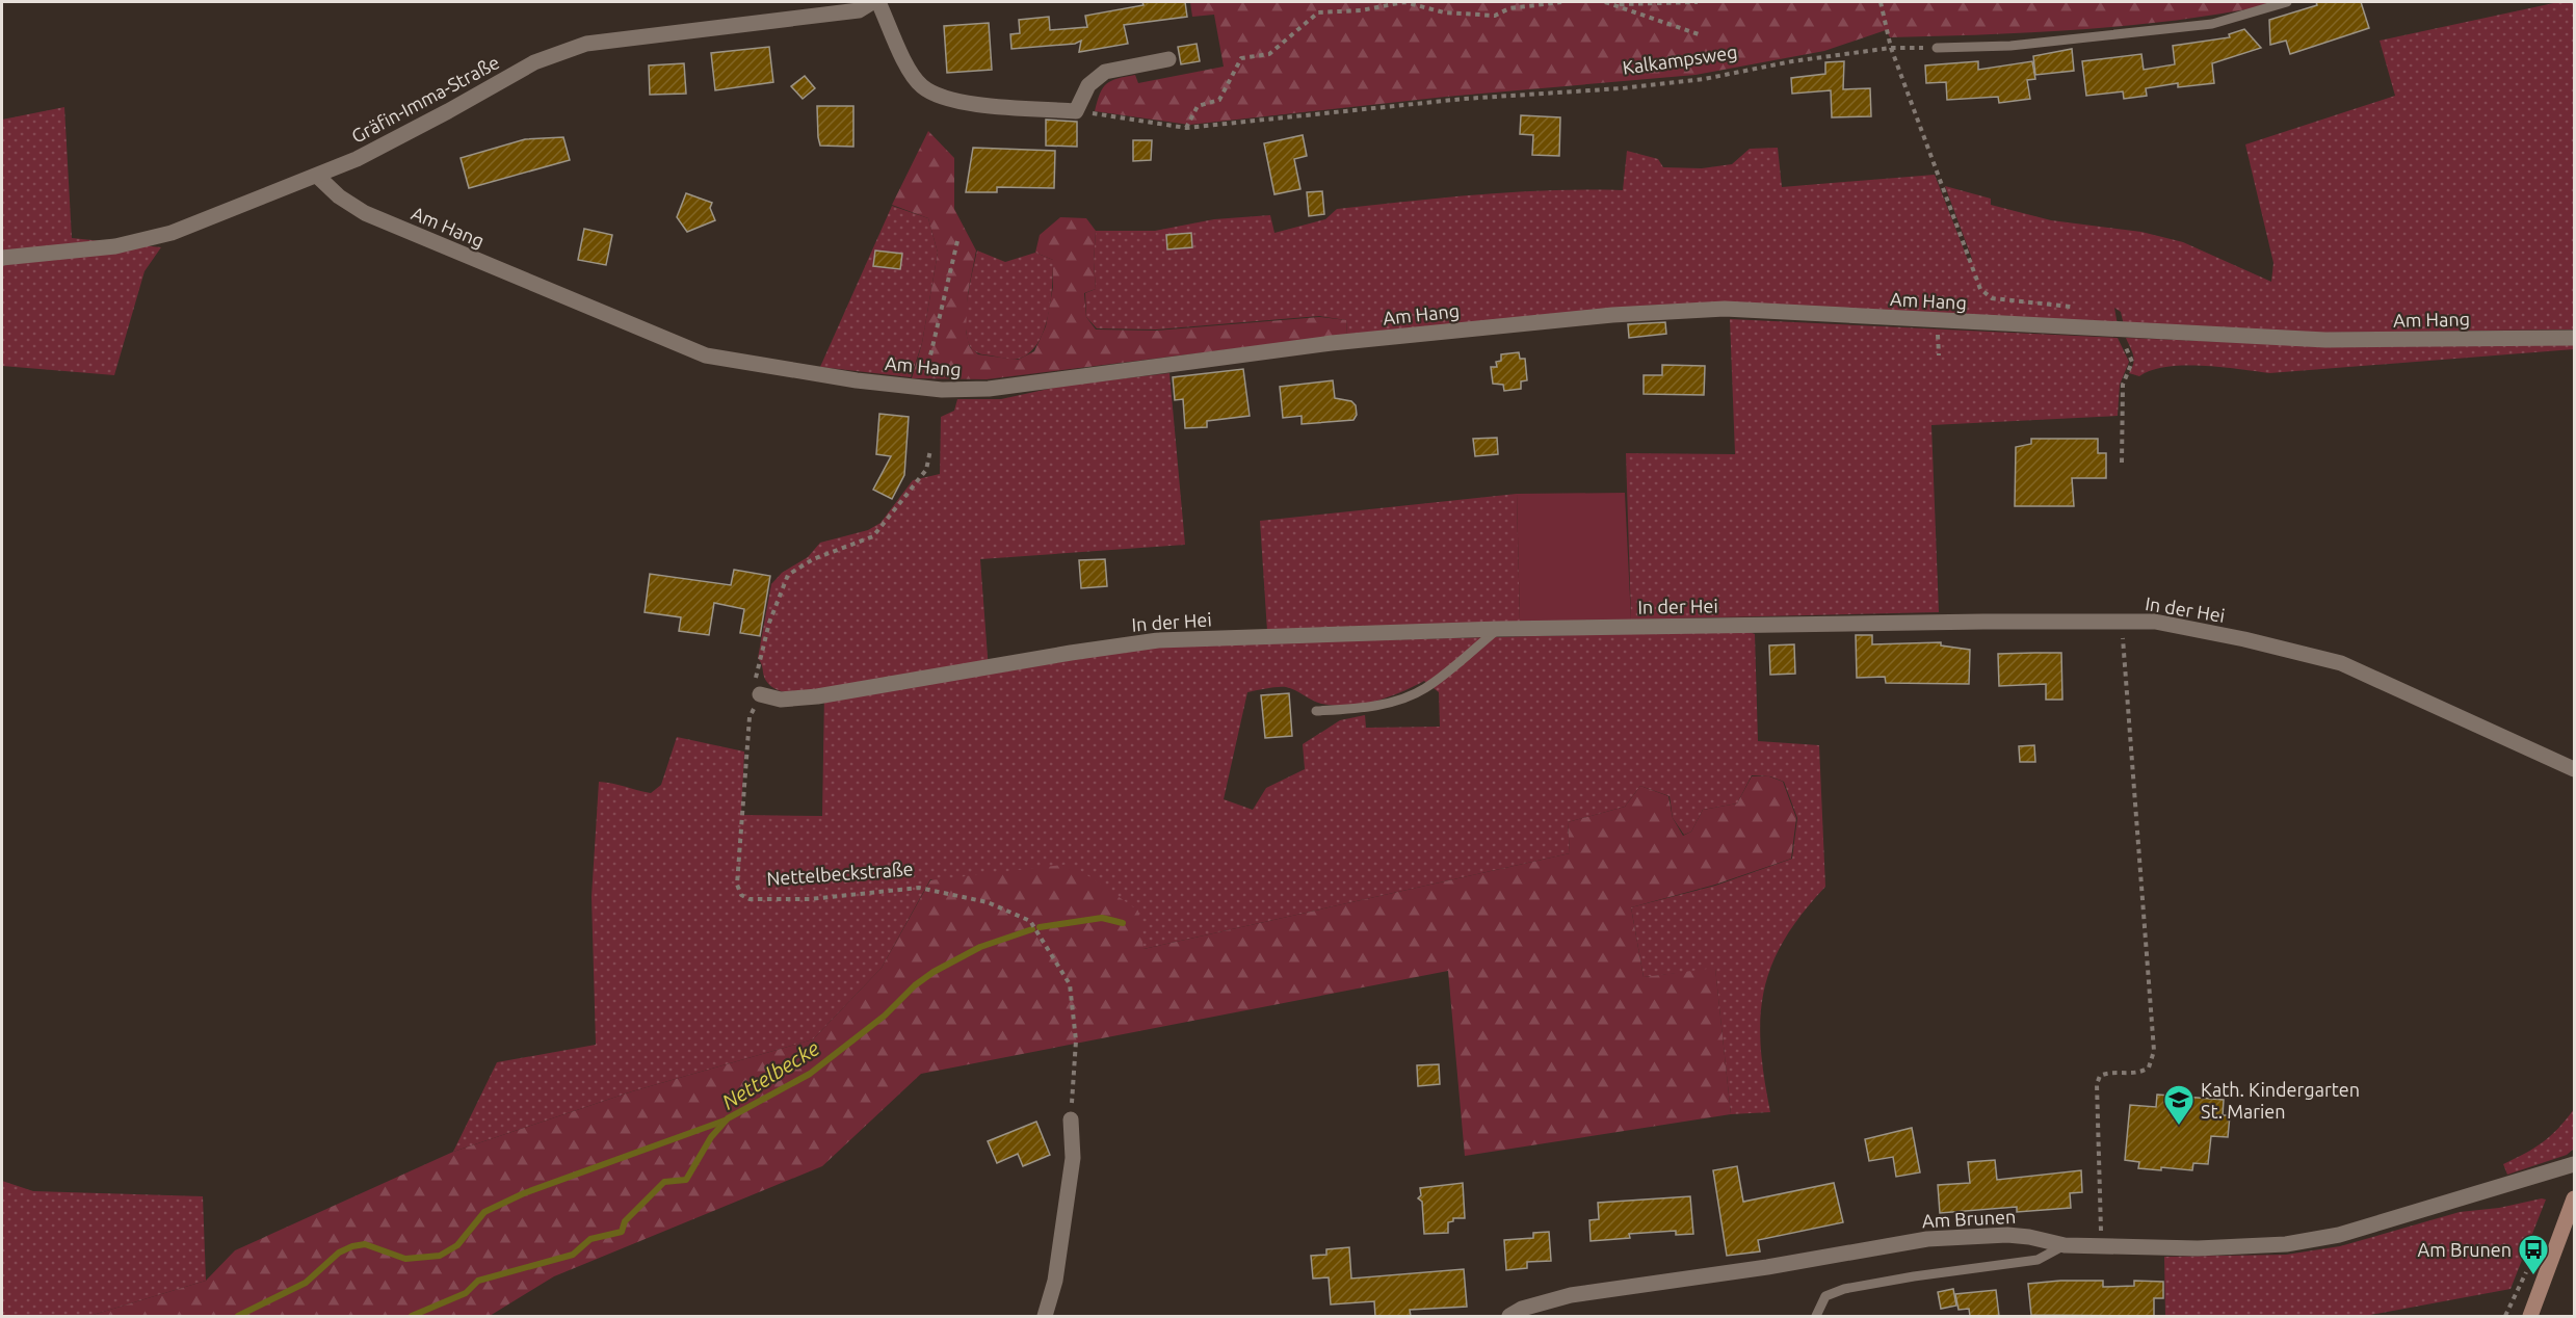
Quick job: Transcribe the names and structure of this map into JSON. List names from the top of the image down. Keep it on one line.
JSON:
{"streets":{"street":["Gräfin-Imma-Straße","Am Hang","In der Hei","Am Brunen"],"path":["Kalkampsweg","Nettelbeckstraße"]},"crossings":[["Gräfin-Imma-Straße","Am Hang"],["In der Hei","Nettelbeckstraße"]],"water":["Nettelbecke"],"places":{"school or university":["Kath. Kindergarten St. Marien"],"bus stop":["Am Brunen"]}}
